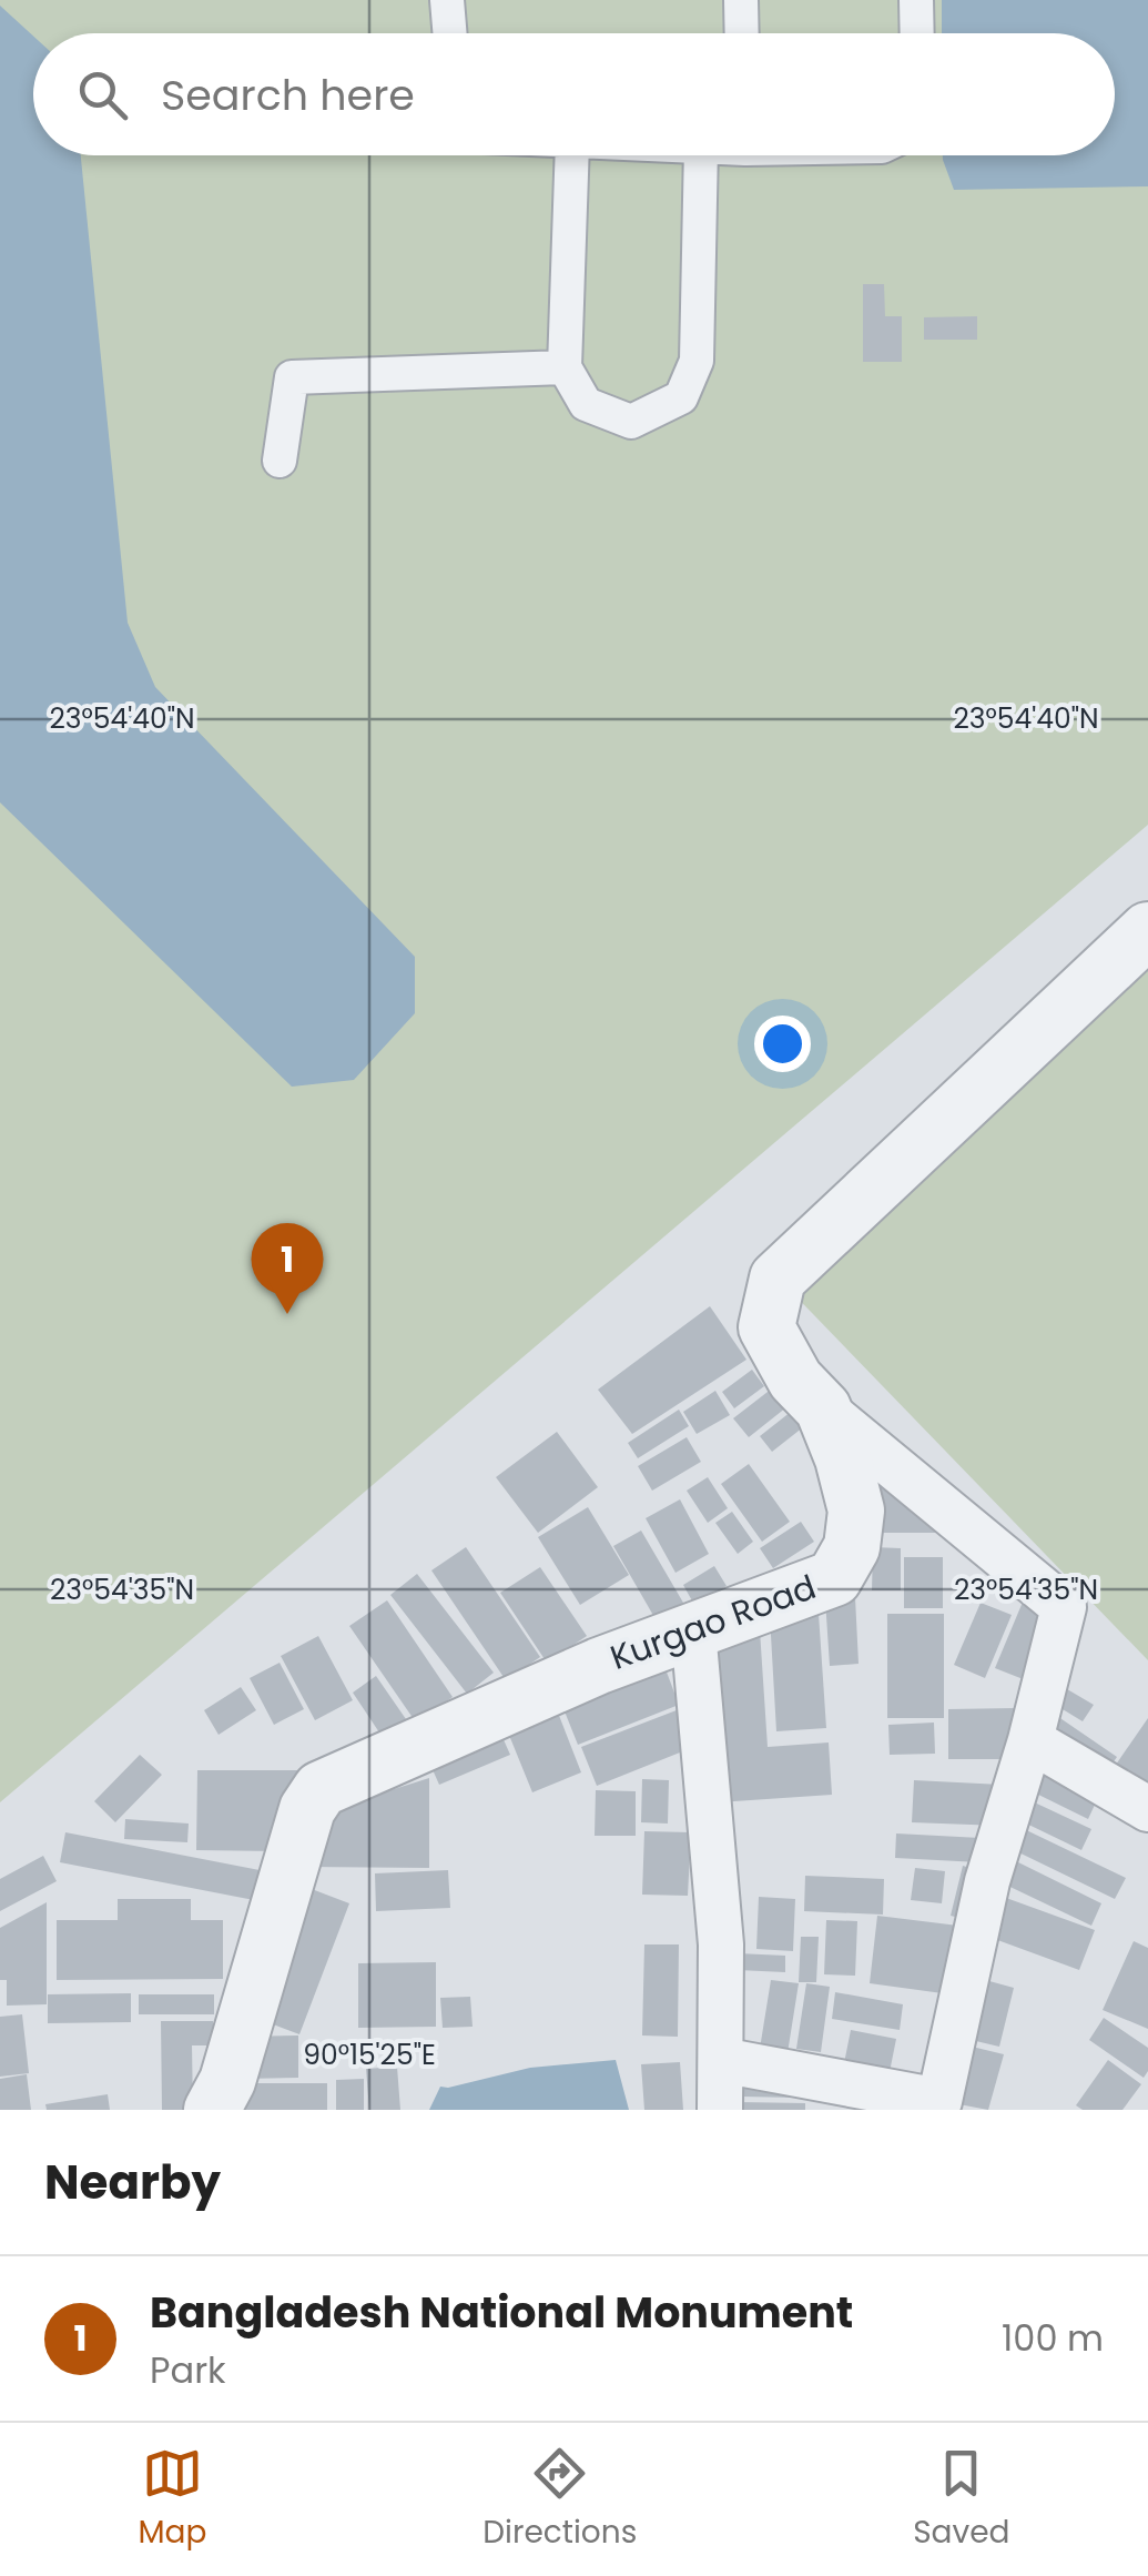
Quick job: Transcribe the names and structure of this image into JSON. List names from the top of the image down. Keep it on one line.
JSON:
{"streets":{"street":["Kurgao Road"]},"page":{"search":"Search here","pins":"1","heading":"Nearby","list":[{"mark":"1","name":"Bangladesh National Monument","note":"Park","value":"100 m"}],"nav":["Map","Directions","Saved"]},"coordinates":["23°54'40\"N","23°54'35\"N","90°15'25\"E"]}
